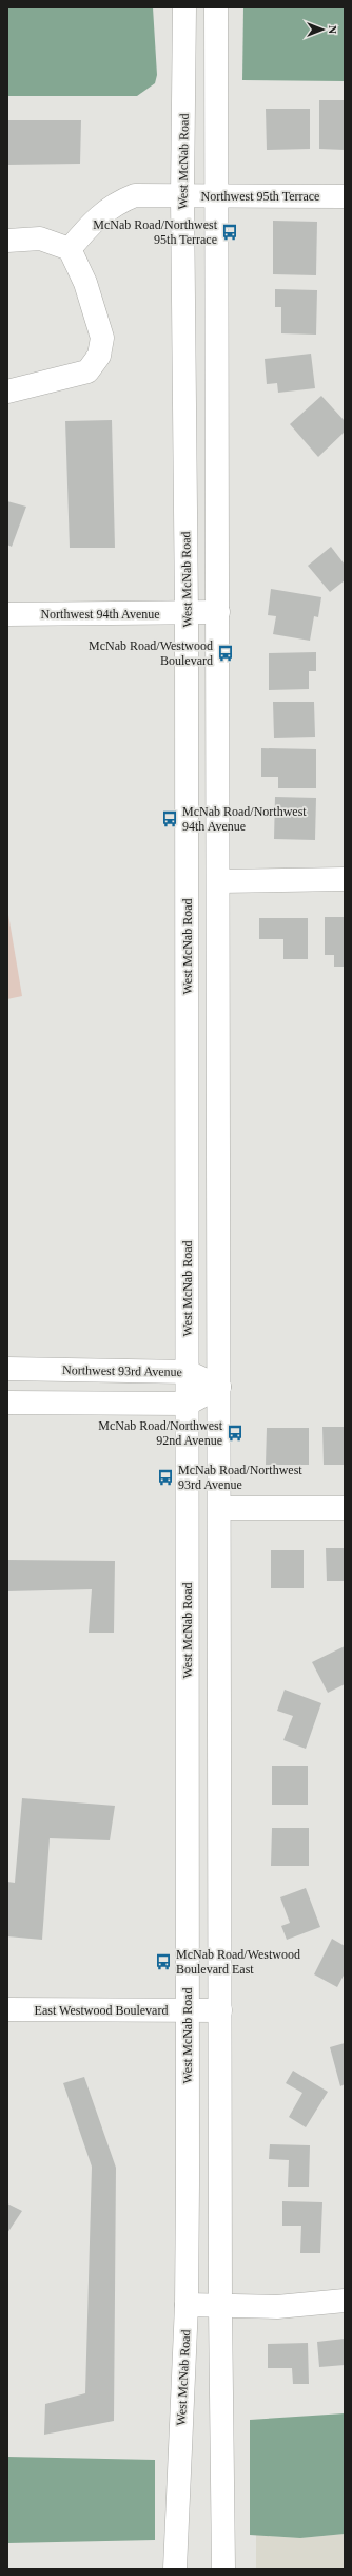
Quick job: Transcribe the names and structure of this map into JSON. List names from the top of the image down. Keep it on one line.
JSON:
{"streets":{"main road":["West McNab Road","Northwest 95th Terrace","Northwest 94th Avenue","Northwest 93rd Avenue","East Westwood Boulevard"]},"crossings":[["West McNab Road","Northwest 95th Terrace"],["West McNab Road","Northwest 94th Avenue"],["West McNab Road","Northwest 93rd Avenue"],["West McNab Road","East Westwood Boulevard"]],"places":{"bus stop":["McNab Road/Northwest 95th Terrace","McNab Road/Westwood Boulevard","McNab Road/Northwest 94th Avenue","McNab Road/Northwest 92nd Avenue","McNab Road/Northwest 93rd Avenue","McNab Road/Westwood Boulevard East"]},"north":"right"}
